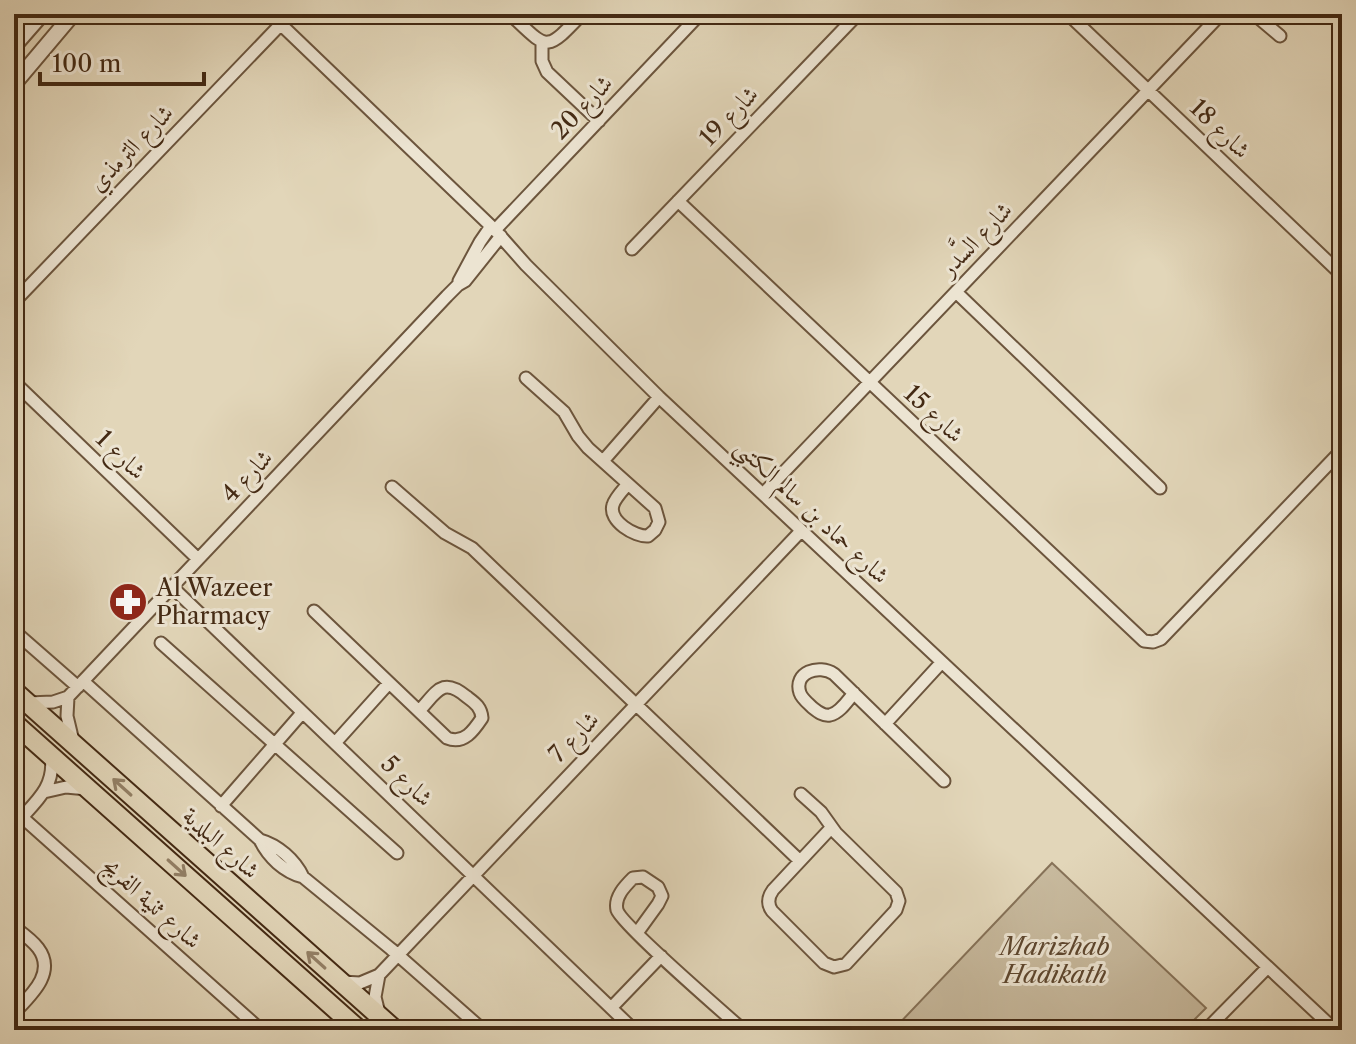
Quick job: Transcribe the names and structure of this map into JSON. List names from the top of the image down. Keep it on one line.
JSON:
{"streets":{"main road":["شارع البلدية"],"street":["شارع 20","شارع 19","شارع 18","شارع الترمذي","شارع السَّدر","شارع 15","شارع 1","شارع 4","شارع حماد بن سالم الكتبي","شارع 7","شارع 5","شارع ثنية الفريج"]},"crossings":[["شارع 20","شارع 4"],["شارع 20","شارع حماد بن سالم الكتبي"],["شارع 19","شارع 15"],["شارع 18","شارع السَّدر"],["شارع الترمذي","شارع حماد بن سالم الكتبي"],["شارع السَّدر","شارع 15"],["شارع السَّدر","شارع حماد بن سالم الكتبي"],["شارع 1","شارع 4"],["شارع 4","شارع حماد بن سالم الكتبي"],["شارع 4","شارع 5"],["شارع حماد بن سالم الكتبي","شارع 7"],["شارع 7","شارع 5"]],"parks":["Marizhab Hadikath"],"places":{"pharmacy":["Al Wazeer Pharmacy"]},"scale_bar":"100 m"}
